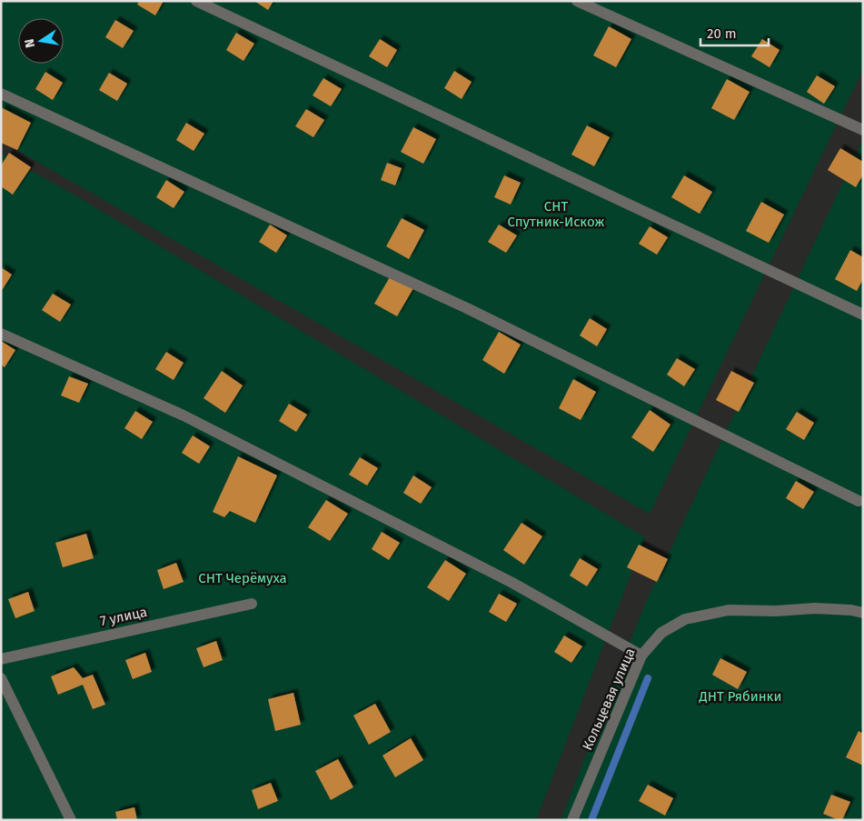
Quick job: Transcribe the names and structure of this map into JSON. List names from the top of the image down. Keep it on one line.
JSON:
{"streets":{"street":["7 улица","Кольцевая улица"]},"parks":["СНТ Спутник-Искож","СНТ Черёмуха","ДНТ Рябинки"],"scale_bar":"20 m","north":"left"}
